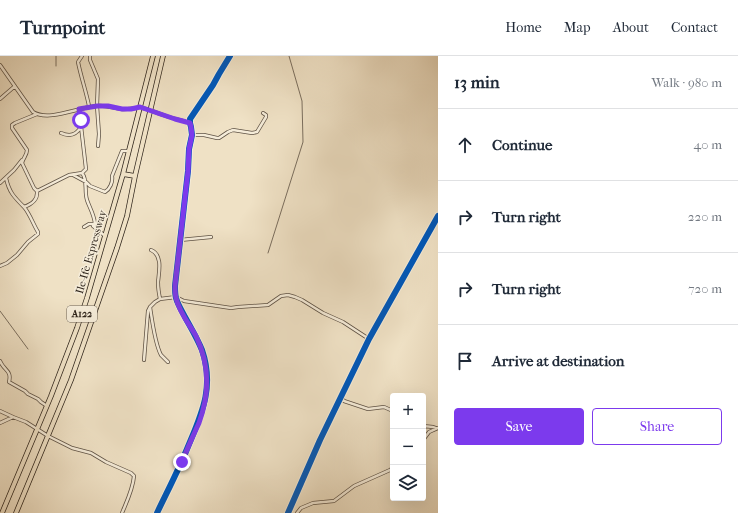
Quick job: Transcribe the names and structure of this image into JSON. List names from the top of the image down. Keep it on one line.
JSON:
{"streets":{"highway":["Ile-Ife Expressway","A122"]},"page":{"header":"Turnpoint","nav":["Home","Map","About","Contact"],"heading":["13 min","Walk · 980 m"],"list":[["Continue","40 m"],["Turn right","220 m"],["Turn right","720 m"],"Arrive at destination"],"map_buttons":["+","−"],"buttons":["Save","Share"]}}
